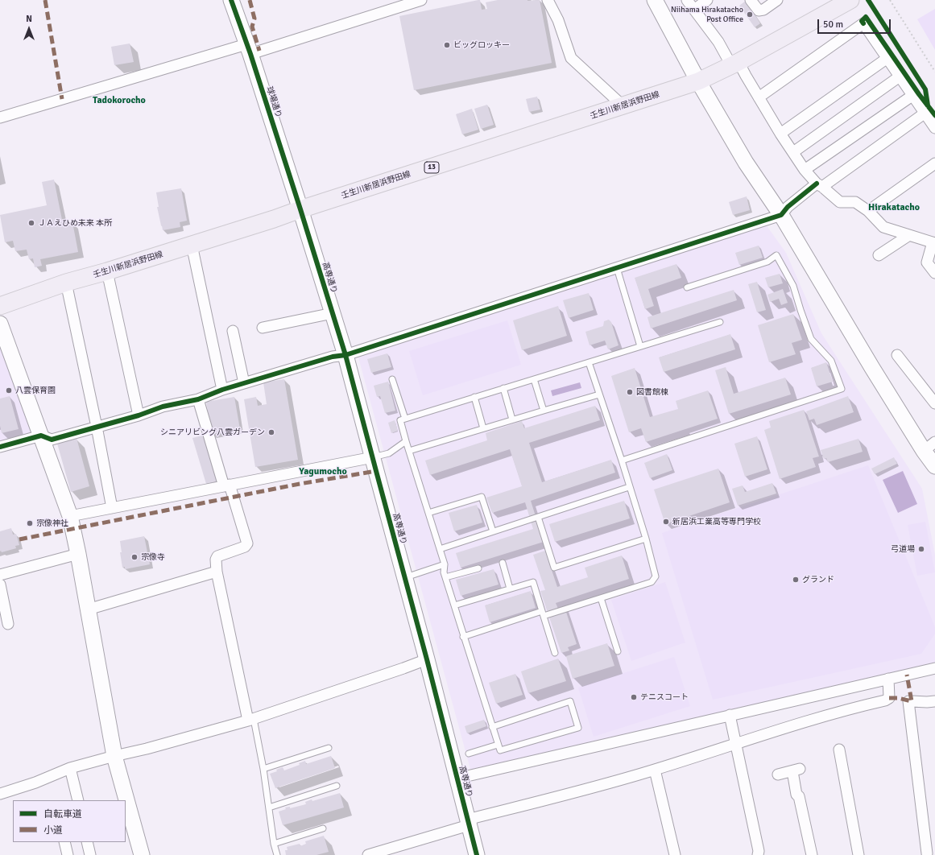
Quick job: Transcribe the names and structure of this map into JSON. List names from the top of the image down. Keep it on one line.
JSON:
{"streets":{"main road":["壬生川新居浜野田線","13"],"street":["球場通り","高専通り"]},"crossings":[["球場通り","壬生川新居浜野田線"],["球場通り","高専通り"],["壬生川新居浜野田線","高専通り"]],"districts":["Tadokorocho","Hirakatacho","Yagumocho"],"places":["Niihama Hirakatacho Post Office","ビッグロッキー","ＪＡえひめ未来 本所","八雲保育園","図書館棟","シニアリビング八雲ガーデン","新居浜工業高等専門学校","宗像神社","弓道場","宗像寺","グランド","テニスコート"],"legend":["自転車道","小道"],"scale_bar":"50 m","north":"top"}
